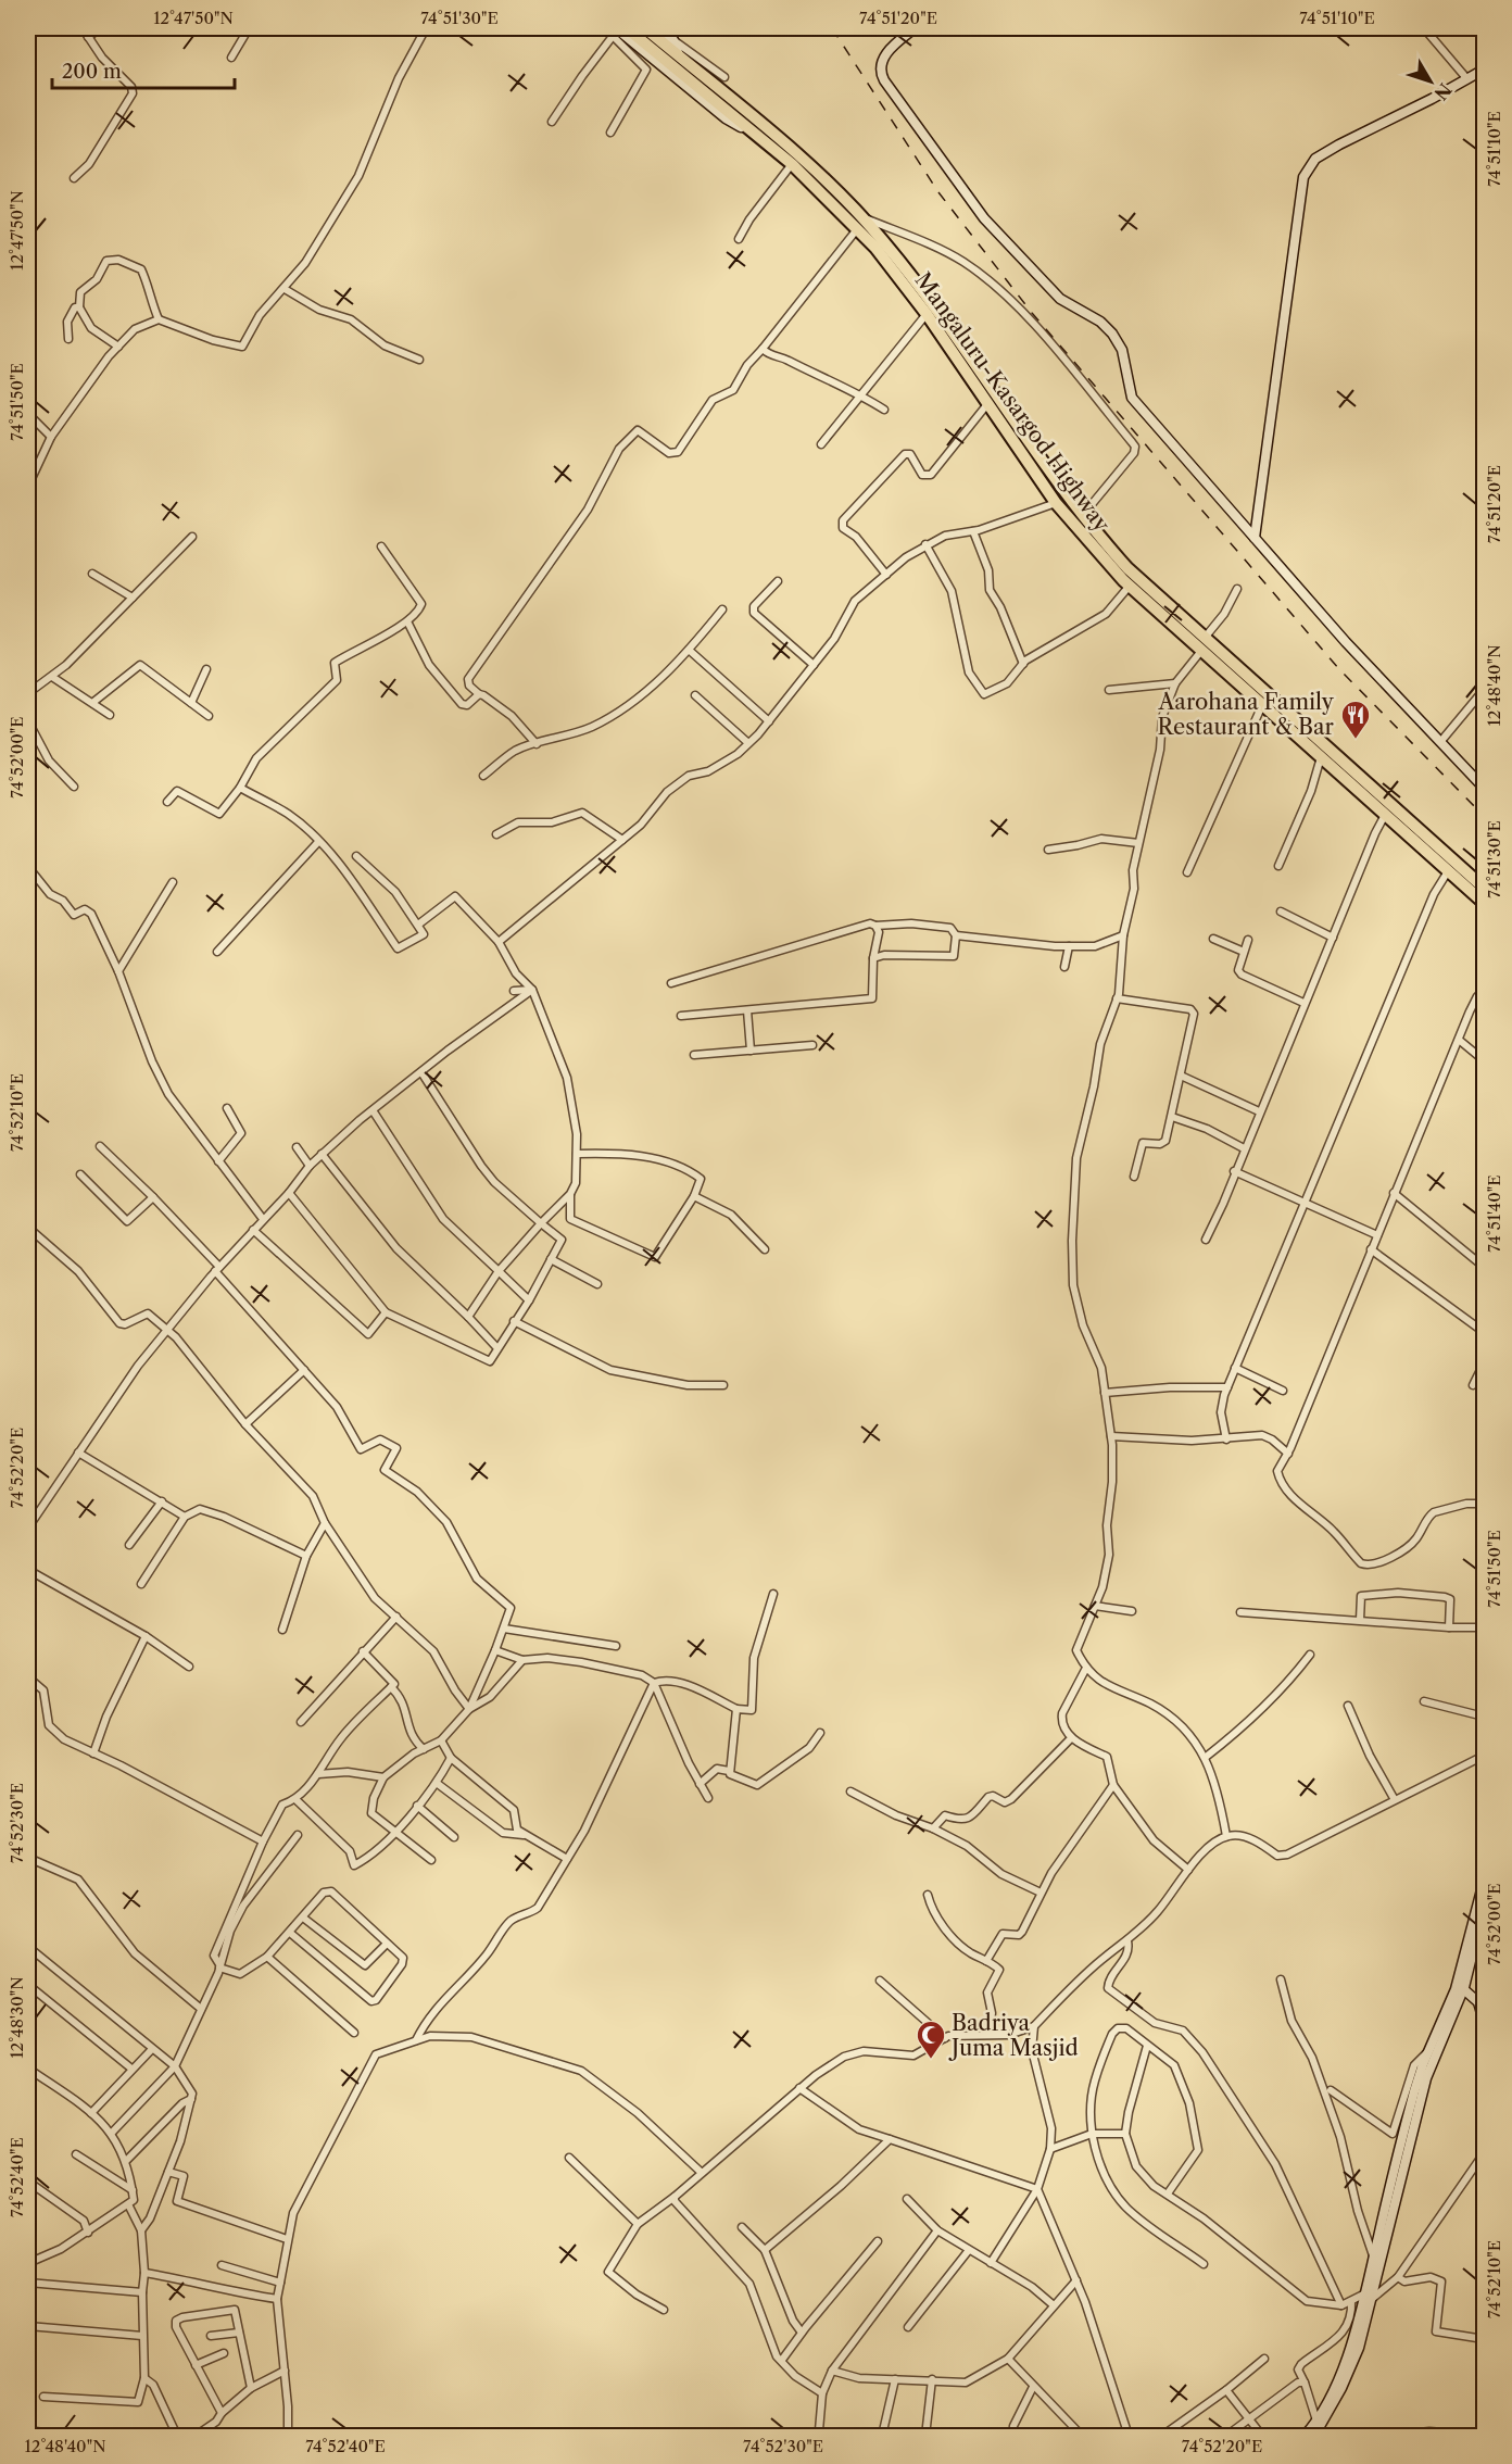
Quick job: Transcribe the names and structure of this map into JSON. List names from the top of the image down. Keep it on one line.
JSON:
{"streets":{"highway":["Mangaluru-Kasargod Highway"]},"places":{"restaurant":["Aarohana Family Restaurant & Bar"],"mosque":["Badriya Juma Masjid"]},"scale_bar":"200 m","north":"bottom right","coordinates":["12°47'50\"N","74°51'30\"E","74°51'20\"E","74°51'10\"E","74°51'50\"E","12°48'40\"N","74°52'00\"E","74°52'10\"E","74°51'40\"E","74°52'20\"E","74°52'30\"E","12°48'30\"N","74°52'40\"E"]}
